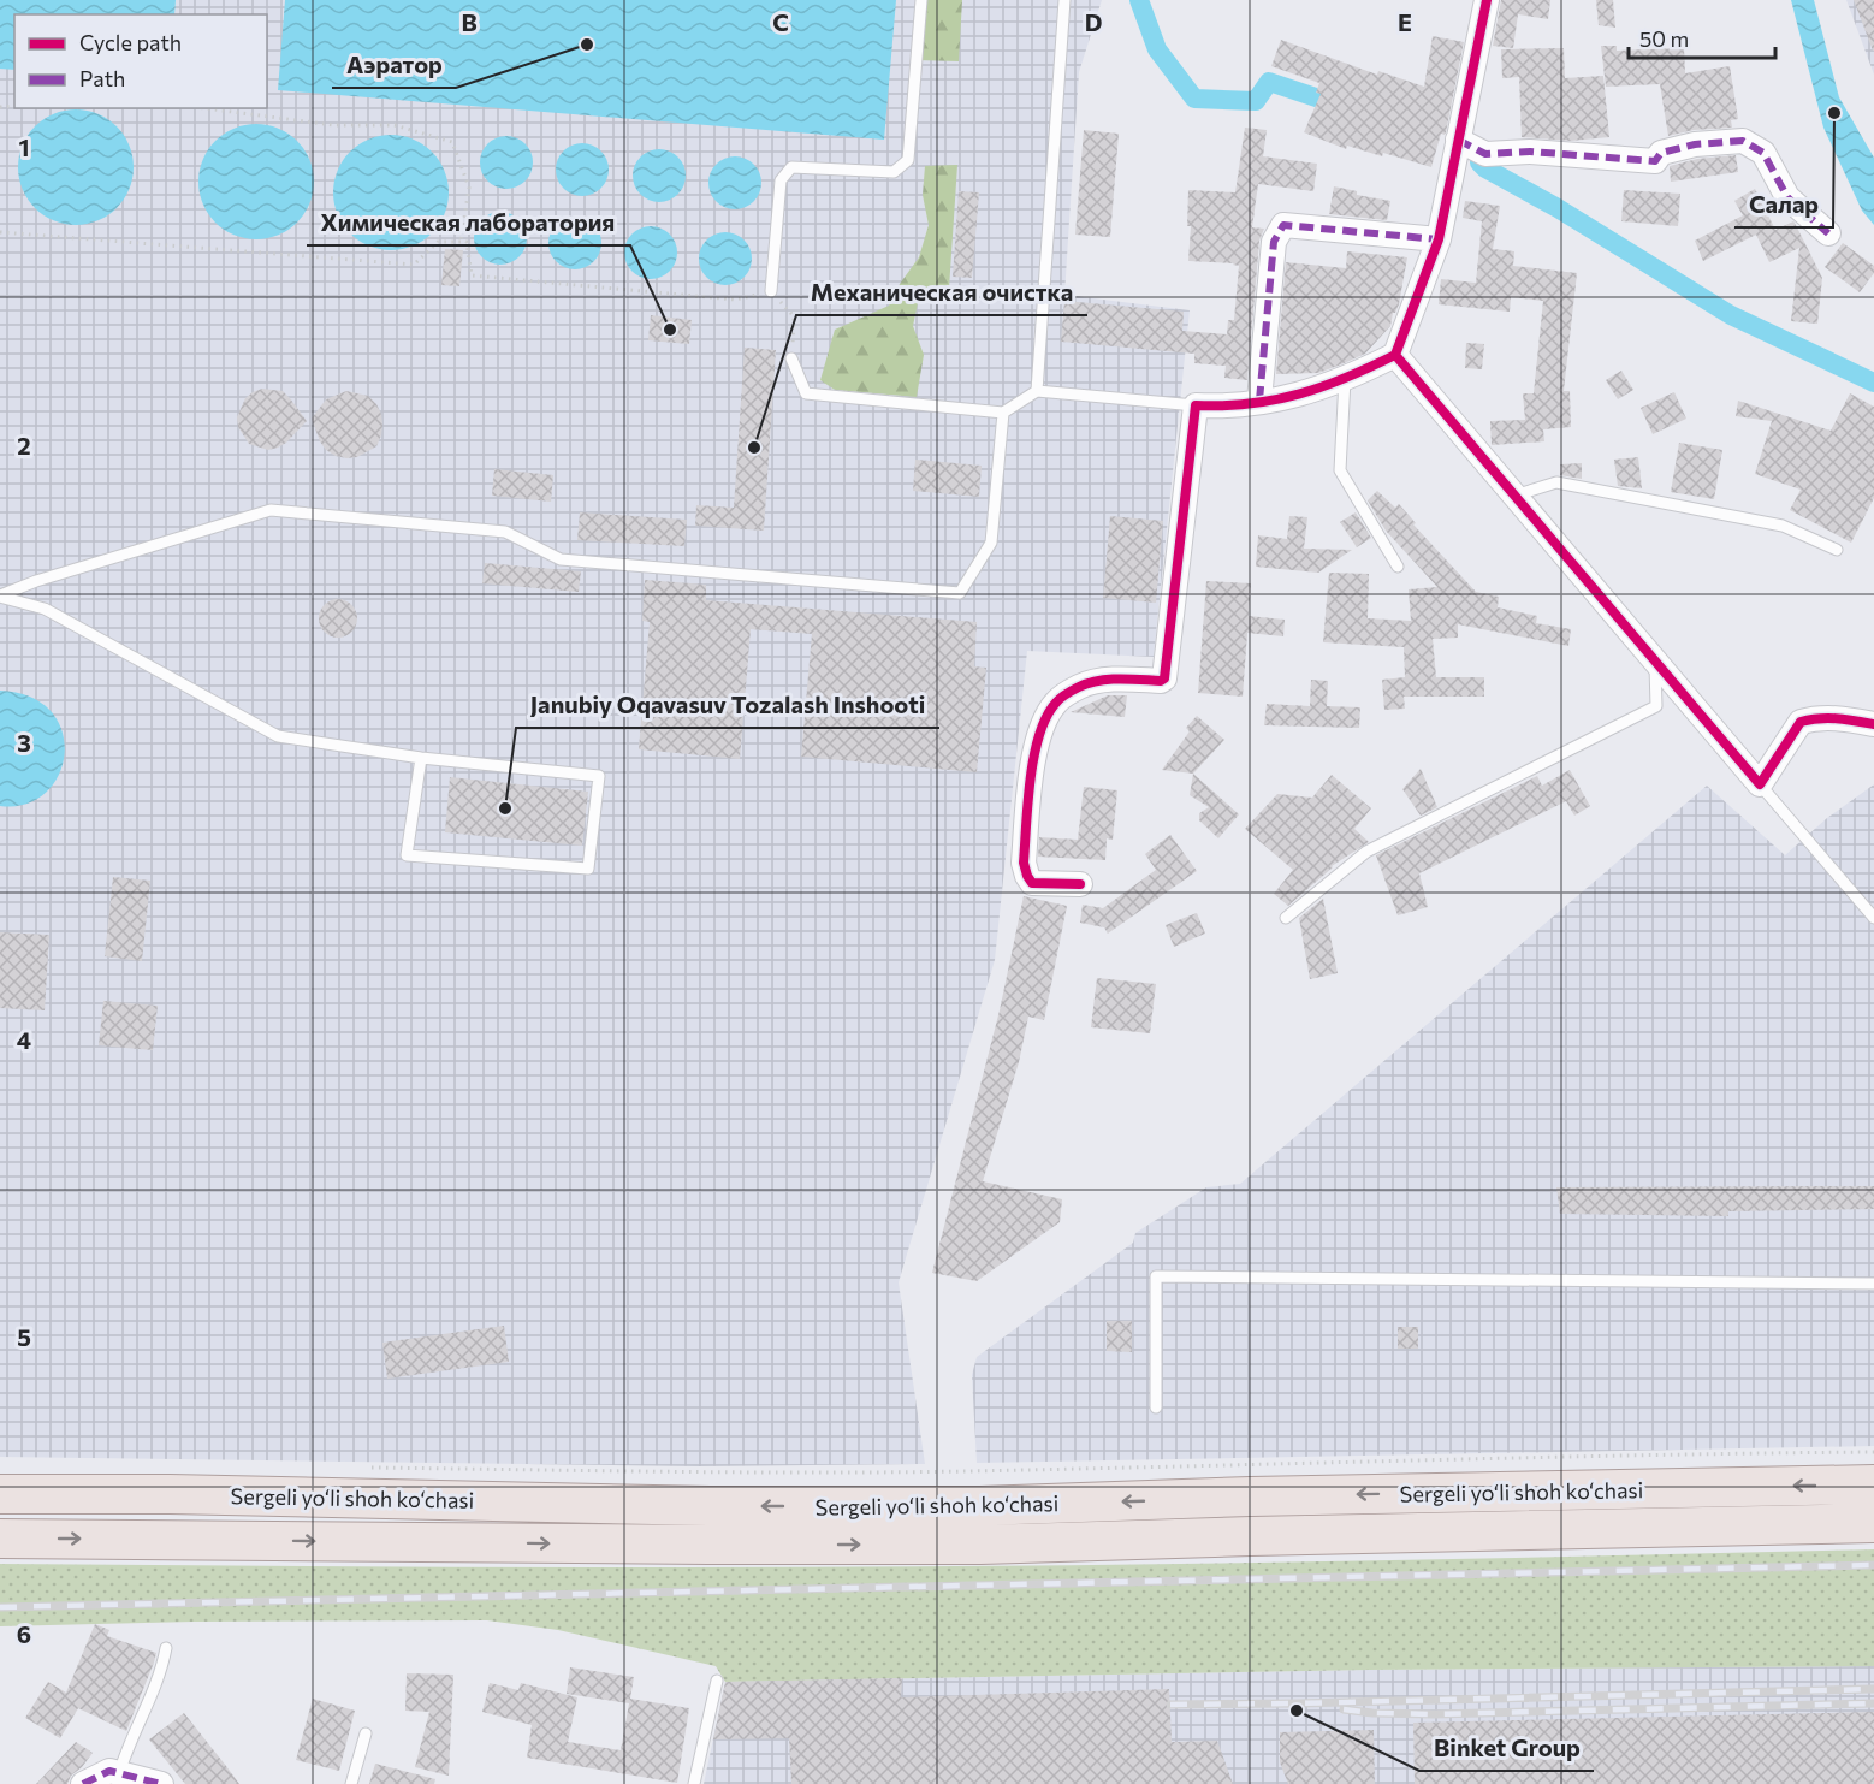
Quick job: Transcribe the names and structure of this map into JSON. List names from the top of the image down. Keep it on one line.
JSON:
{"streets":{"main road":["Sergeli yo‘li shoh ko‘chasi"]},"places":["Аэратор","Салар","Химическая лаборатория","Механическая очистка","Janubiy Oqavasuv Tozalash Inshooti","Binket Group"],"legend":["Cycle path","Path"],"scale_bar":"50 m","grid":{"columns":["B","C","D","E"],"rows":["1","2","3","4","5","6"]}}
